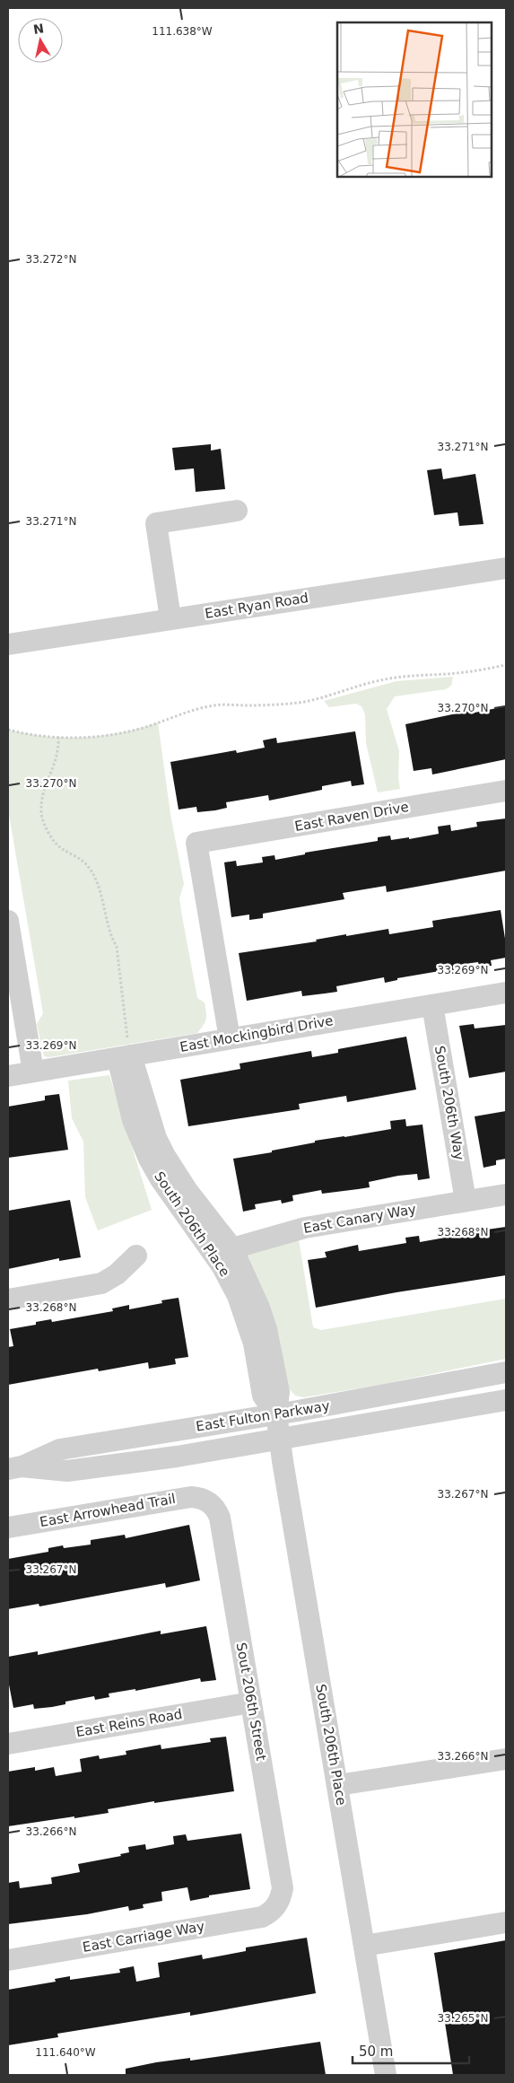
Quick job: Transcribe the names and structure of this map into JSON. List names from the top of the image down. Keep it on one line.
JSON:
{"streets":{"street":["East Ryan Road","East Raven Drive","East Mockingbird Drive","South 206th Way","East Canary Way","South 206th Place","East Fulton Parkway","East Arrowhead Trail","Sout 206th Street","East Reins Road","East Carriage Way"]},"crossings":[["East Raven Drive","East Mockingbird Drive"],["East Mockingbird Drive","South 206th Way"],["East Mockingbird Drive","South 206th Place"],["South 206th Way","East Canary Way"],["East Canary Way","South 206th Place"],["South 206th Place","East Fulton Parkway"],["East Arrowhead Trail","Sout 206th Street"],["Sout 206th Street","East Reins Road"],["Sout 206th Street","East Carriage Way"]],"scale_bar":"50 m","north":"top","coordinates":["111.638°W","33.272°N","33.271°N","33.270°N","33.269°N","33.268°N","33.267°N","33.266°N","33.265°N","111.640°W"]}
